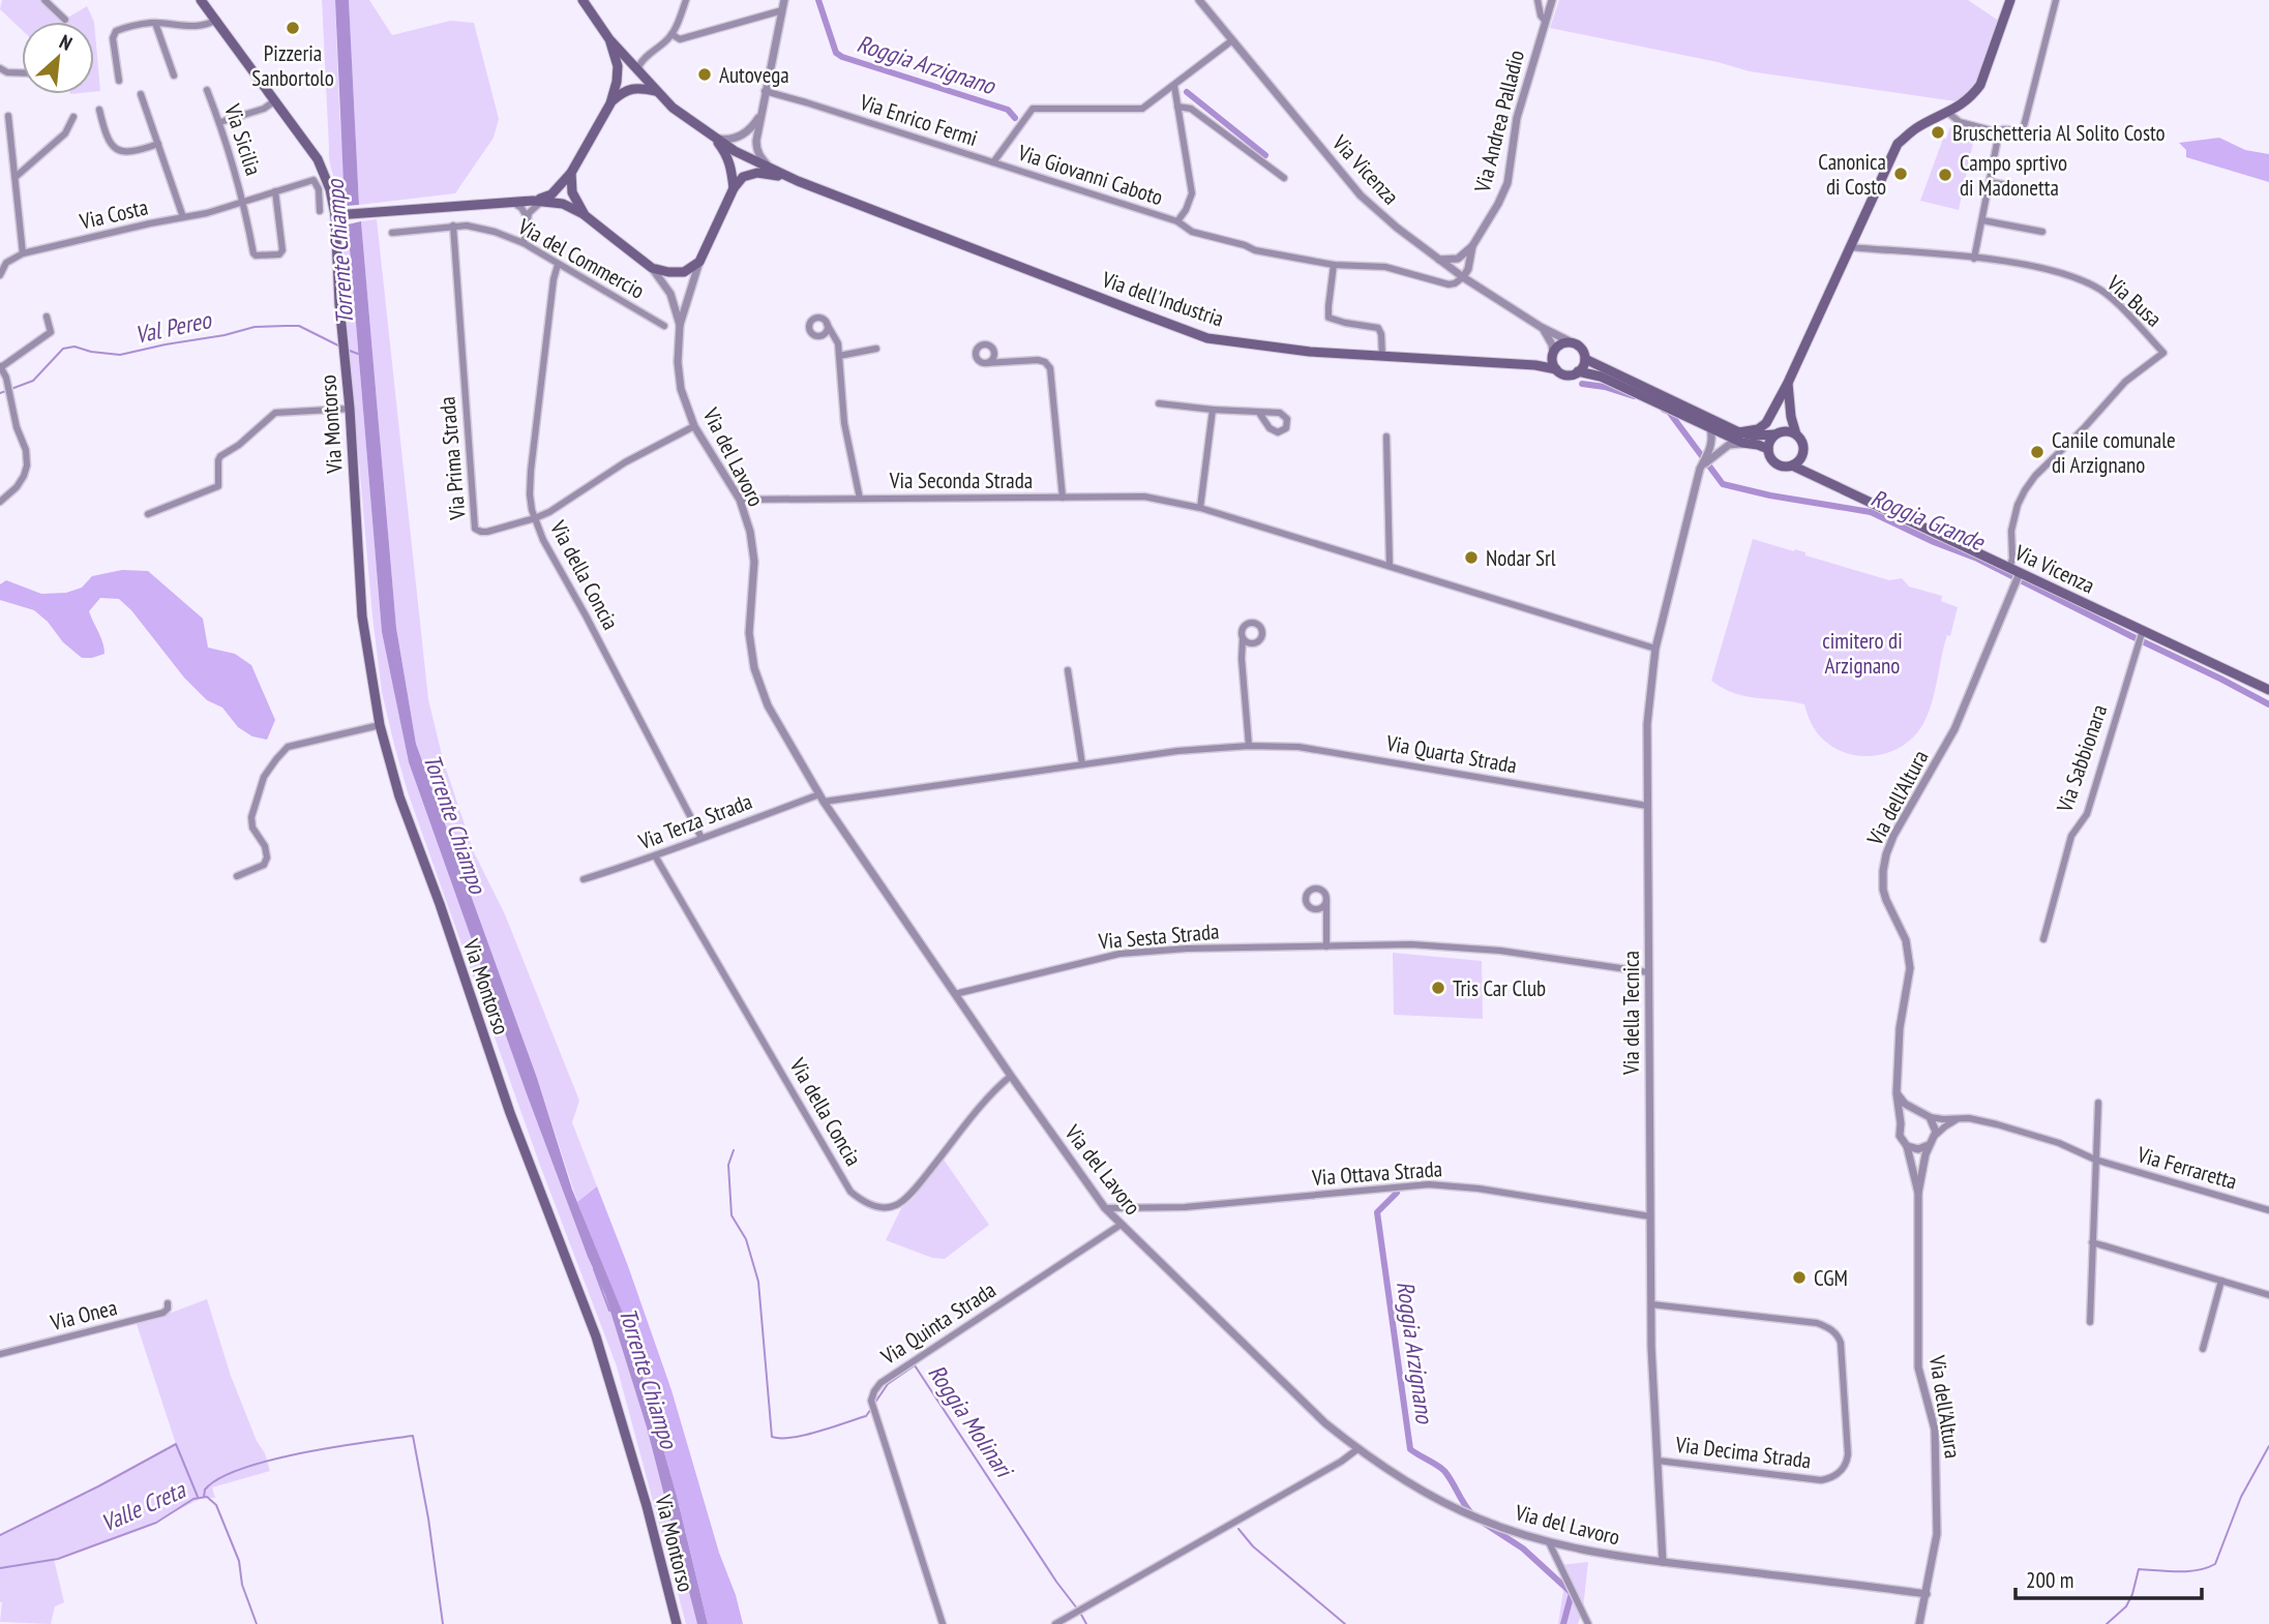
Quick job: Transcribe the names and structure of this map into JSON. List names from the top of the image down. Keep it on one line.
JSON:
{"streets":{"main road":["Via Vicenza","Via del Commercio","Via dell'Industria","Via Montorso"],"street":["Via Enrico Fermi","Via Andrea Palladio","Via Sicilia","Via Giovanni Caboto","Via Costa","Via Busa","Via del Lavoro","Via Prima Strada","Via Seconda Strada","Via della Concia","Via Quarta Strada","Via Sabbionara","Via dell'Altura","Via Terza Strada","Via Sesta Strada","Via della Tecnica","Via Ferraretta","Via Ottava Strada","Via Onea","Via Quinta Strada","Via Decima Strada"]},"crossings":[["Via Enrico Fermi","Via Vicenza"],["Via Enrico Fermi","Via Giovanni Caboto"],["Via Sicilia","Via Costa"],["Via Vicenza","Via Giovanni Caboto"],["Via Vicenza","Via dell'Industria"],["Via Vicenza","Via Busa"],["Via Vicenza","Via Sabbionara"],["Via Vicenza","Via dell'Altura"],["Via Vicenza","Via della Tecnica"],["Via del Commercio","Via dell'Industria"],["Via del Commercio","Via Montorso"],["Via del Commercio","Via Prima Strada"],["Via del Commercio","Via della Concia"],["Via dell'Industria","Via del Lavoro"],["Via del Lavoro","Via Prima Strada"],["Via del Lavoro","Via Seconda Strada"],["Via del Lavoro","Via della Concia"],["Via del Lavoro","Via Quarta Strada"],["Via del Lavoro","Via dell'Altura"],["Via del Lavoro","Via Terza Strada"],["Via del Lavoro","Via Sesta Strada"],["Via del Lavoro","Via della Tecnica"],["Via del Lavoro","Via Ottava Strada"],["Via del Lavoro","Via Quinta Strada"],["Via Prima Strada","Via della Concia"],["Via Seconda Strada","Via della Tecnica"],["Via della Concia","Via Terza Strada"],["Via Quarta Strada","Via Terza Strada"],["Via Quarta Strada","Via della Tecnica"],["Via dell'Altura","Via Ferraretta"],["Via Sesta Strada","Via della Tecnica"],["Via della Tecnica","Via Ottava Strada"],["Via della Tecnica","Via Decima Strada"]],"water":["Roggia Arzignano","Torrente Chiampo","Val Pereo","Roggia Grande","Roggia Molinari","Valle Creta"],"parks":["cimitero di Arzignano"],"places":["Pizzeria Sanbortolo","Autovega","Bruschetteria Al Solito Costo","Canonica di Costo","Campo sprtivo di Madonetta","Canile comunale di Arzignano","Nodar Srl","Tris Car Club","CGM"],"scale_bar":"200 m","north":"top right"}
